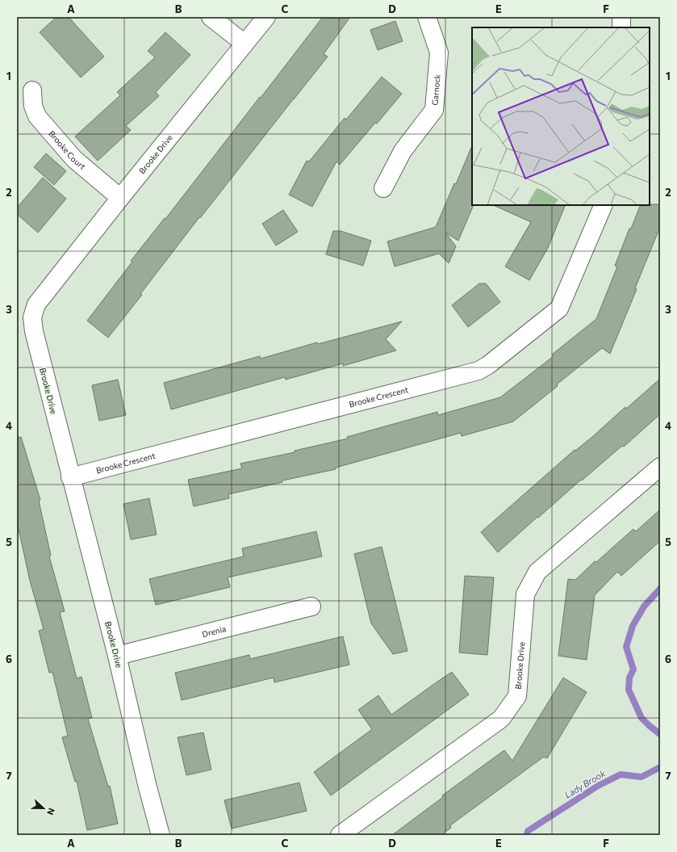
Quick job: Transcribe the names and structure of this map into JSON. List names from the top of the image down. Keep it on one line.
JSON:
{"streets":{"street":["Garnock","Brooke Court","Brooke Drive","Brooke Crescent","Drenia"]},"crossings":[["Brooke Court","Brooke Drive"],["Brooke Drive","Brooke Crescent"],["Brooke Drive","Drenia"]],"water":["Lady Brook"],"north":"right","grid":{"columns":["A","B","C","D","E","F"],"rows":["1","2","3","4","5","6","7"]}}
